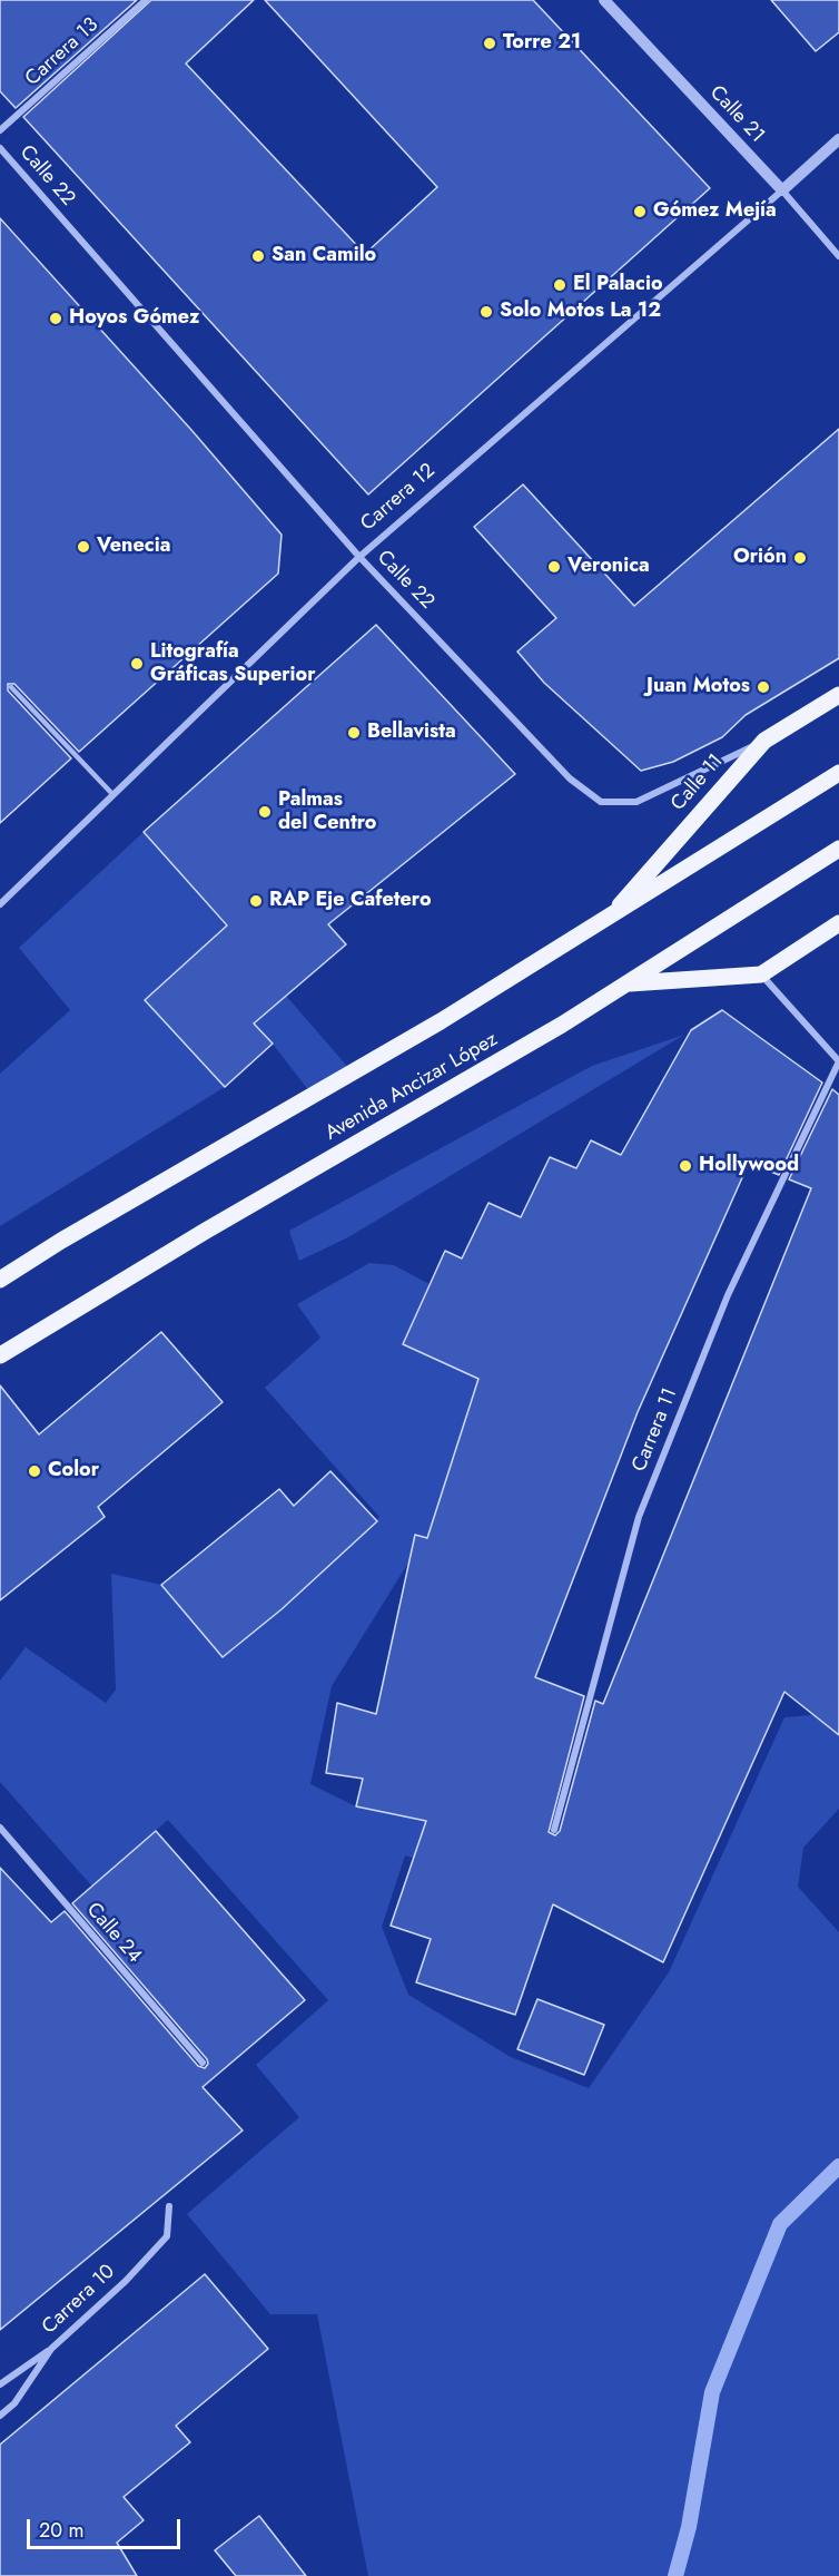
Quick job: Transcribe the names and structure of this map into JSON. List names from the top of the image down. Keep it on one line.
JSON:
{"streets":{"main road":["Calle 11","Avenida Ancizar López"],"street":["Carrera 13","Calle 21","Calle 22","Carrera 12","Carrera 11","Calle 24","Carrera 10"]},"crossings":[["Calle 21","Carrera 12"],["Calle 22","Carrera 12"],["Calle 22","Calle 11"],["Calle 11","Avenida Ancizar López"]],"places":["Torre 21","Gómez Mejía","San Camilo","El Palacio","Solo Motos La 12","Hoyos Gómez","Venecia","Orión","Veronica","Litografía Gráficas Superior","Juan Motos","Bellavista","Palmas del Centro","RAP Eje Cafetero","Hollywood","Color"],"scale_bar":"20 m"}
